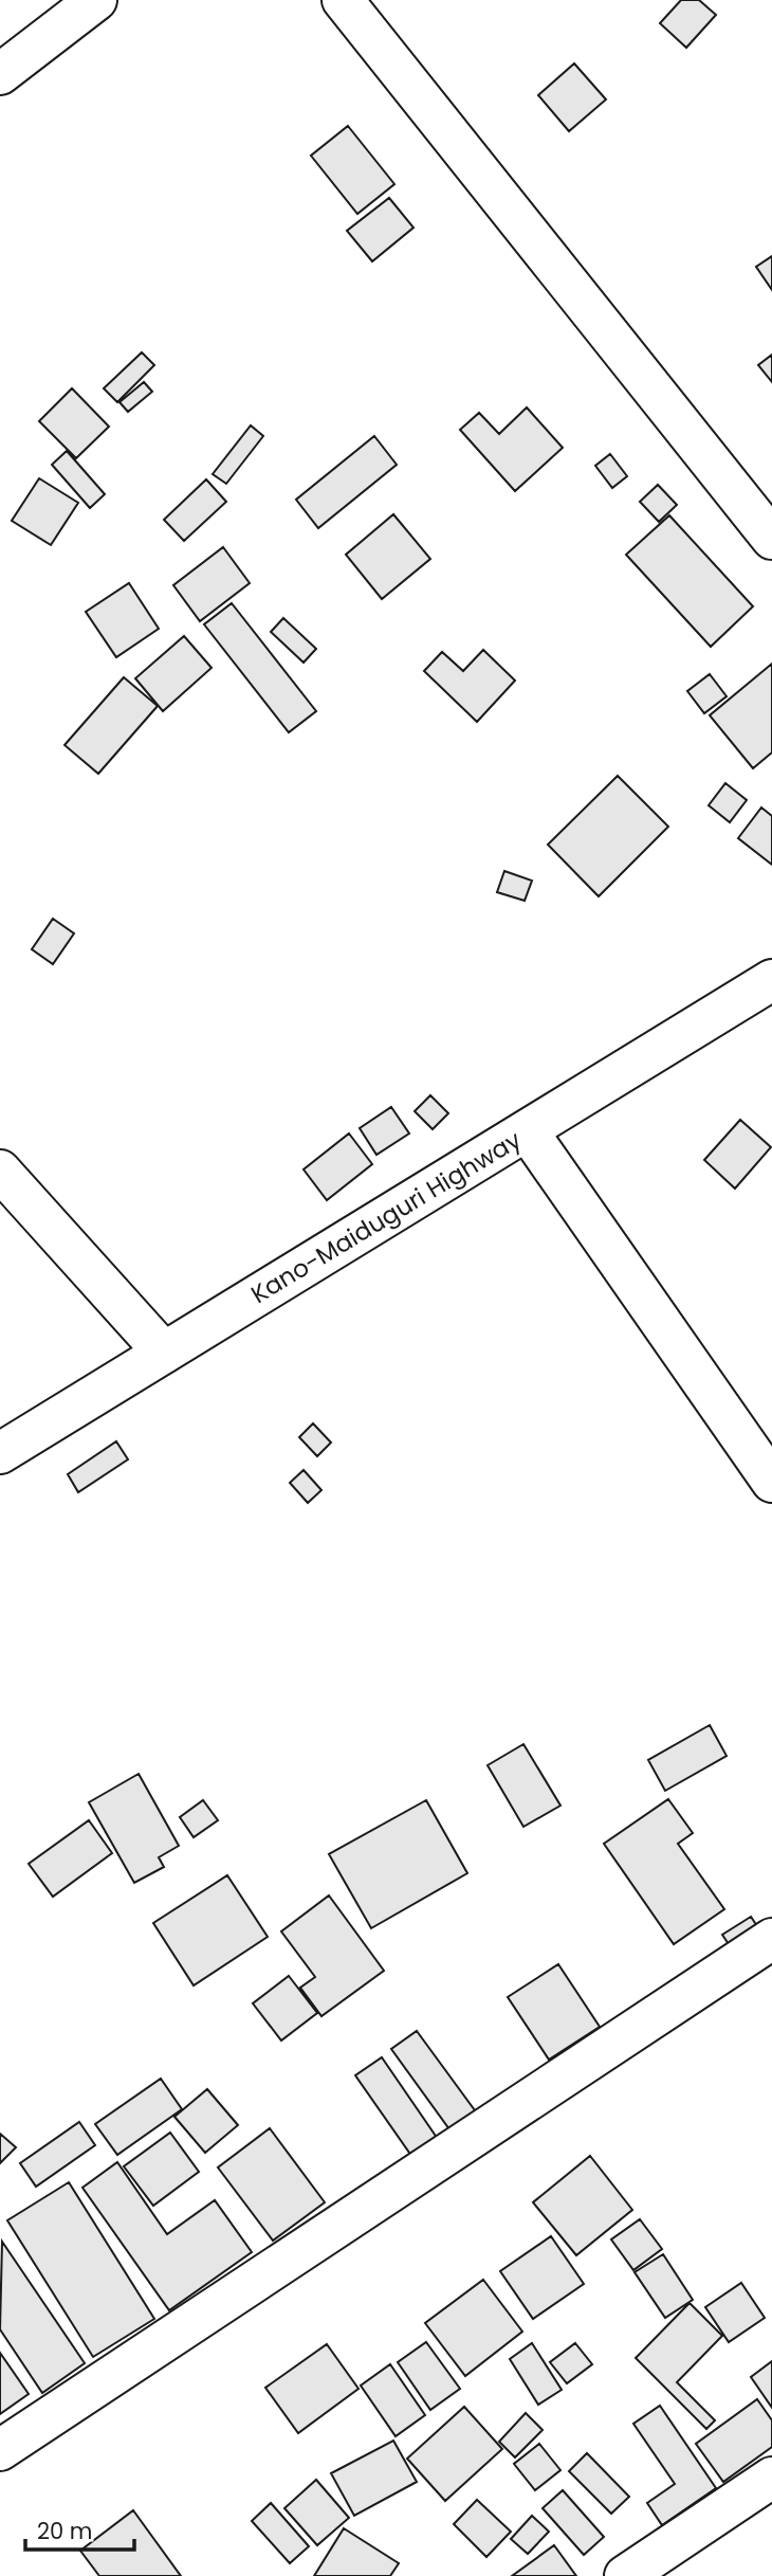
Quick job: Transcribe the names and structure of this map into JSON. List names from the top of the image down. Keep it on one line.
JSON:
{"streets":{"main road":["Kano-Maiduguri Highway"]},"scale_bar":"20 m"}
